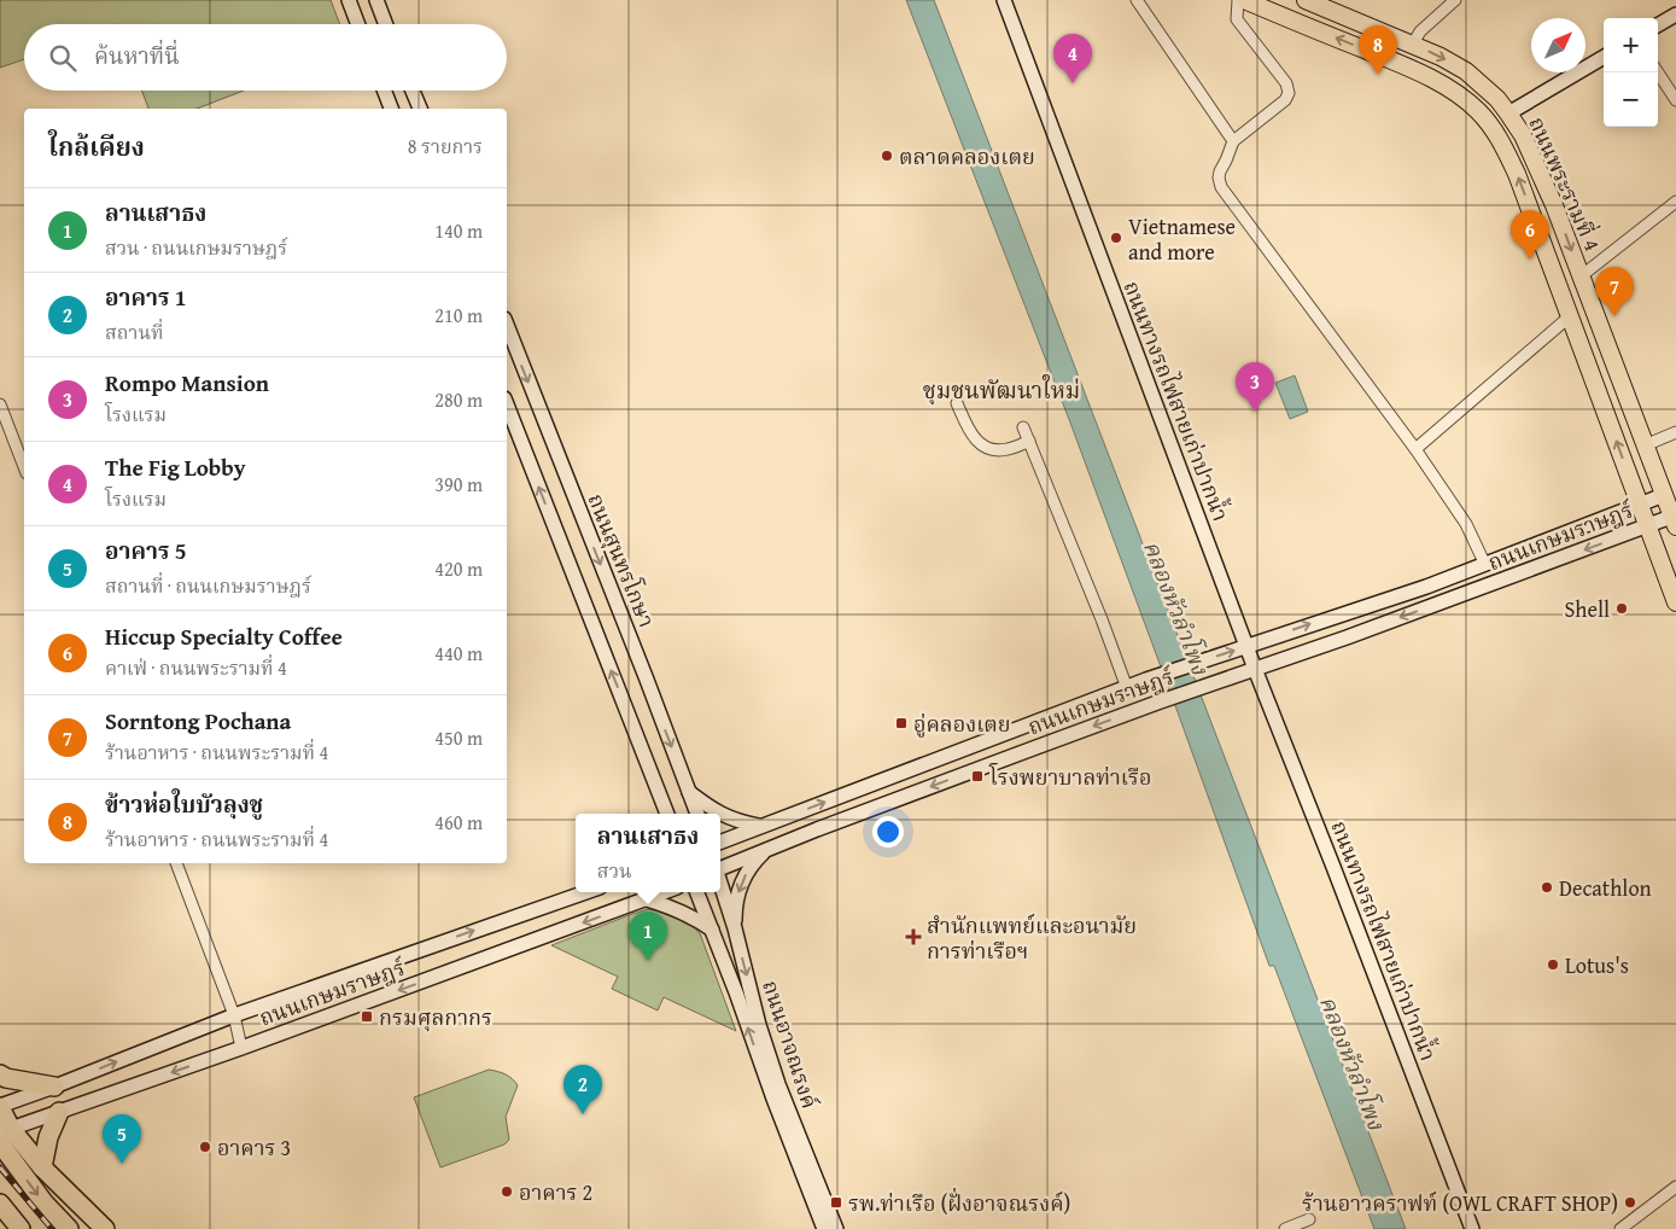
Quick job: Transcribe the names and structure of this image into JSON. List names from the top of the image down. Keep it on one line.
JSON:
{"streets":{"main road":["ถนนพระรามที่ 4"],"street":["ถนนทางรถไฟสายเก่าปากน้ำ","ถนนเกษมราษฎร์","ถนนสุนทรโกษา","ถนนอาจณรงค์"]},"crossings":[["ถนนพระรามที่ 4","ถนนเกษมราษฎร์"],["ถนนทางรถไฟสายเก่าปากน้ำ","ถนนเกษมราษฎร์"]],"districts":["ชุมชนพัฒนาใหม่"],"water":["คลองหัวลำโพง"],"places":{"other":["ตลาดคลองเตย","Vietnamese and more","Shell","Decathlon","Lotus's","อาคาร 3","อาคาร 2","ร้านอาวคราฟท์ (OWL CRAFT SHOP)"],"transit":["อู่คลองเตย","โรงพยาบาลท่าเรือ","กรมศุลกากร","รพ.ท่าเรือ (ฝั่งอาจณรงค์)"],"health":["สำนักแพทย์และอนามัย การท่าเรือฯ"]},"north":"top right","page":{"map_buttons":["+","−"],"search":"ค้นหาที่นี่","pins":["8","4","6","7","3","1","2","5"],"heading":["ใกล้เคียง","8 รายการ"],"list":[{"mark":"1","name":"ลานเสาธง","note":"สวน · ถนนเกษมราษฎร์","value":"140 m"},{"mark":"2","name":"อาคาร 1","note":"สถานที่","value":"210 m"},{"mark":"3","name":"Rompo Mansion","note":"โรงแรม","value":"280 m"},{"mark":"4","name":"The Fig Lobby","note":"โรงแรม","value":"390 m"},{"mark":"5","name":"อาคาร 5","note":"สถานที่ · ถนนเกษมราษฎร์","value":"420 m"},{"mark":"6","name":"Hiccup Specialty Coffee","note":"คาเฟ่ · ถนนพระรามที่ 4","value":"440 m"},{"mark":"7","name":"Sorntong Pochana","note":"ร้านอาหาร · ถนนพระรามที่ 4","value":"450 m"},{"mark":"8","name":"ข้าวห่อใบบัวลุงชู","note":"ร้านอาหาร · ถนนพระรามที่ 4","value":"460 m"}],"popup":["ลานเสาธง","สวน"]}}
